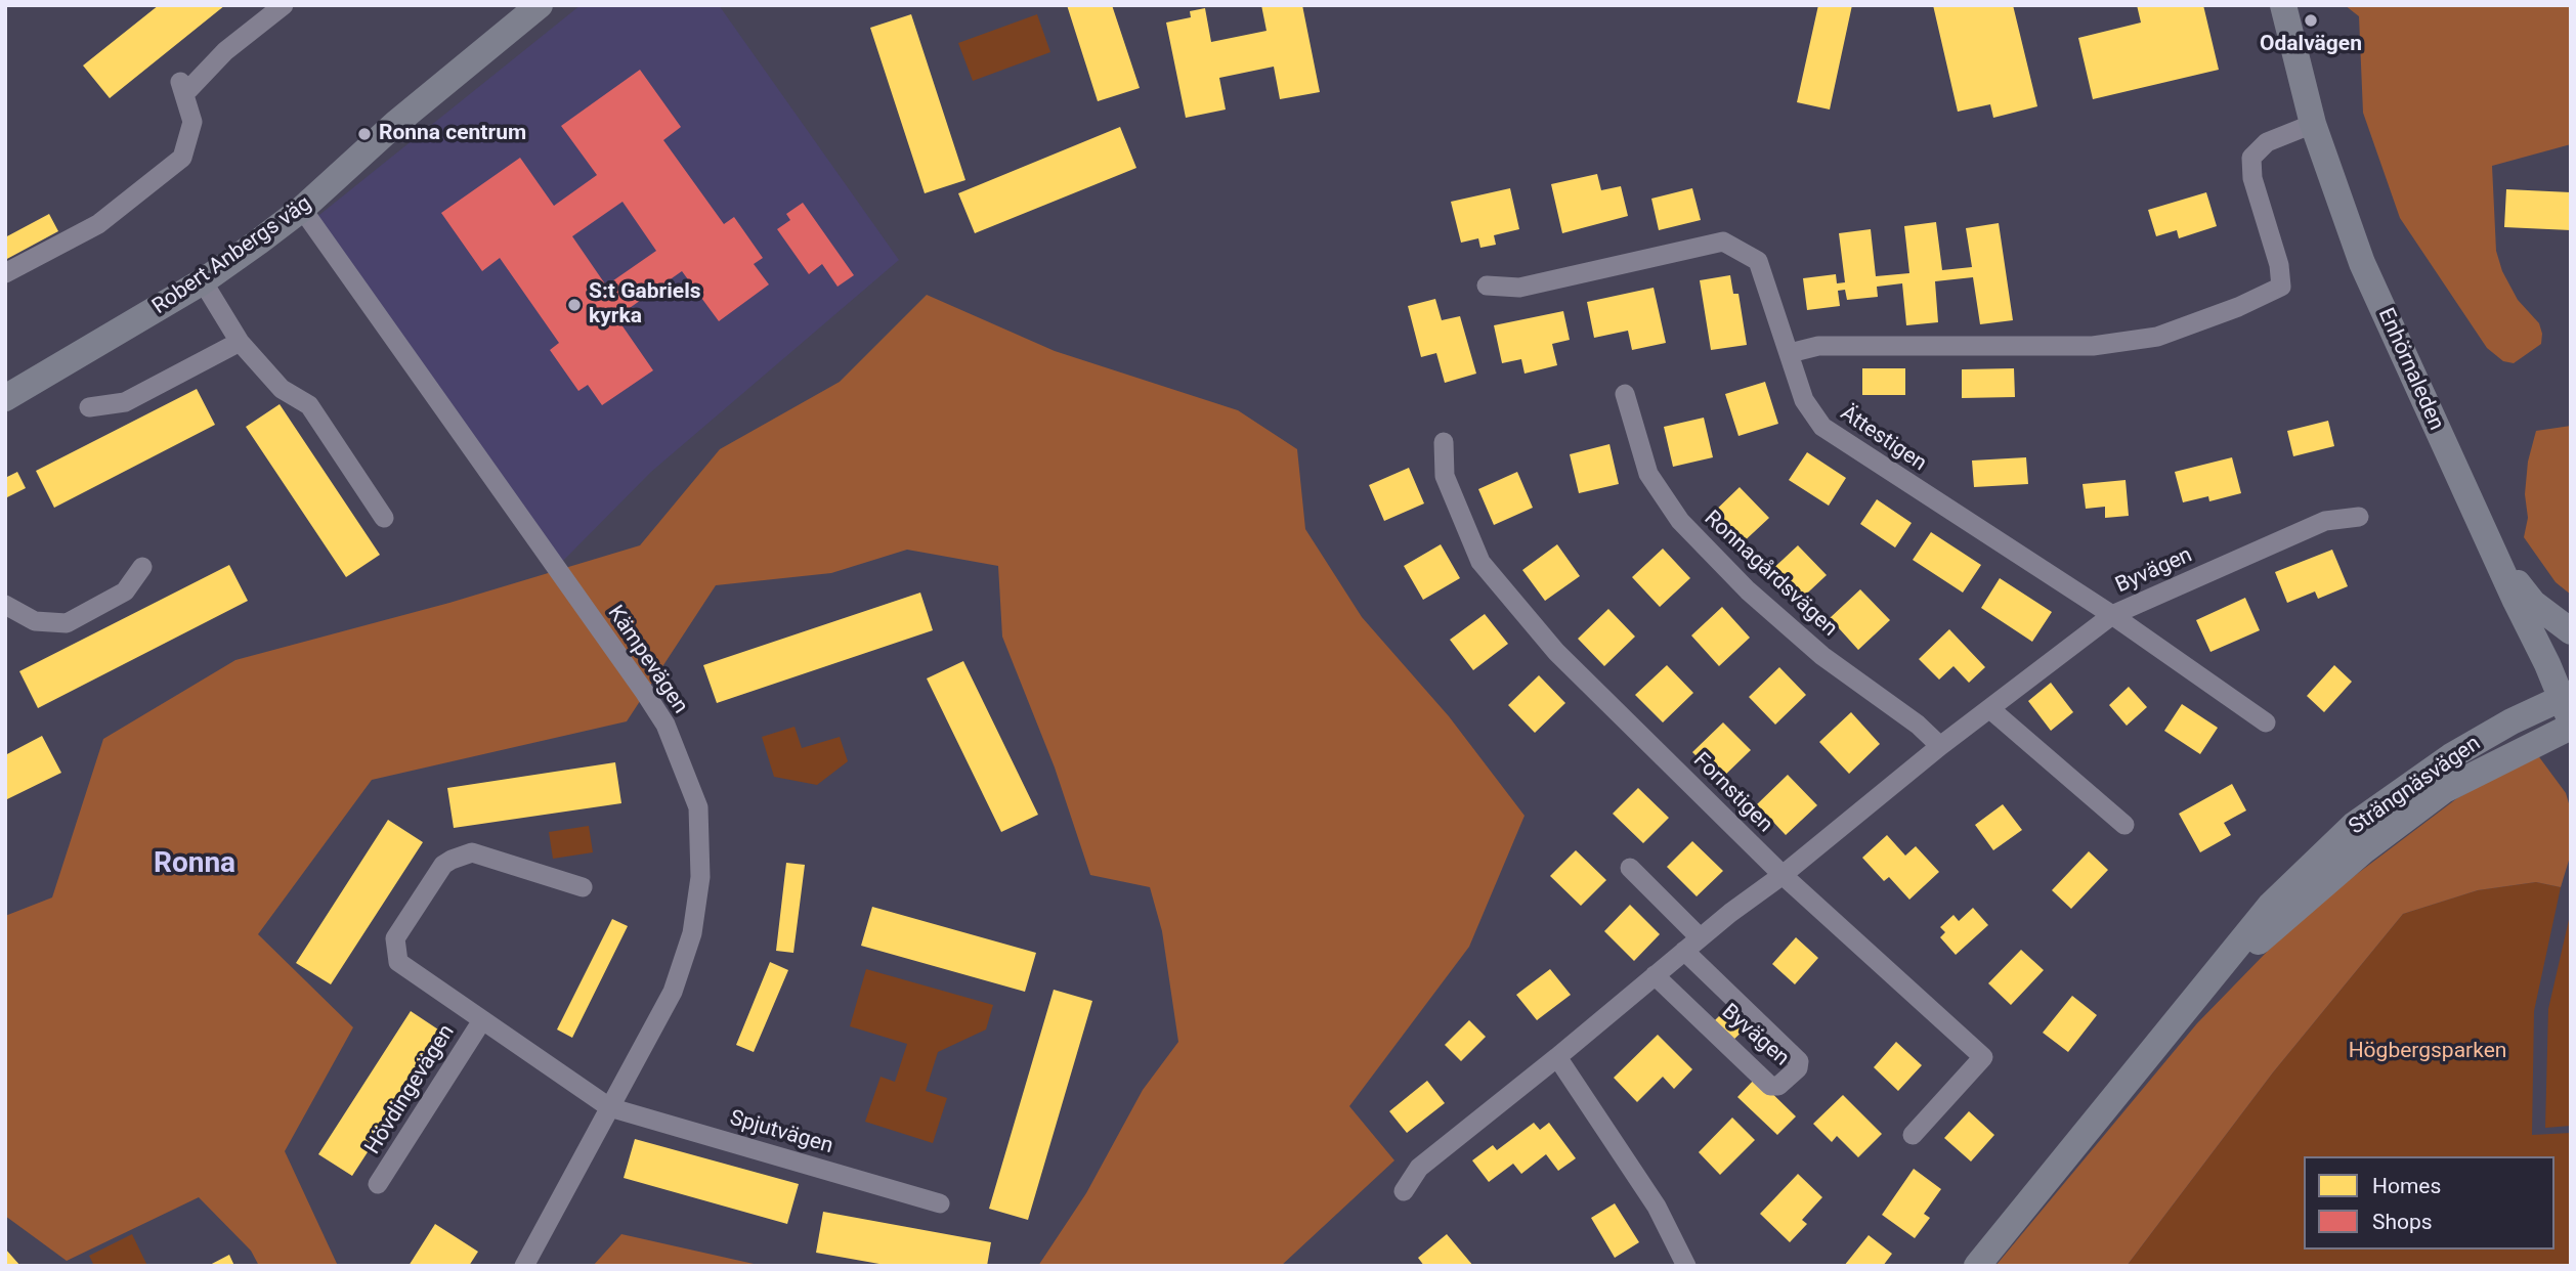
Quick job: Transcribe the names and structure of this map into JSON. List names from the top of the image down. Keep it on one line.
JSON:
{"streets":{"street":["Robert Anbergs väg","Enhörnaleden","Ättestigen","Byvägen","Ronnagårdsvägen","Kämpevägen","Strängnäsvägen","Fornstigen","Hövdingevägen","Spjutvägen"]},"crossings":[["Robert Anbergs väg","Kämpevägen"],["Enhörnaleden","Strängnäsvägen"],["Ättestigen","Byvägen"],["Byvägen","Ronnagårdsvägen"],["Byvägen","Fornstigen"],["Kämpevägen","Hövdingevägen"],["Kämpevägen","Spjutvägen"],["Hövdingevägen","Spjutvägen"]],"districts":["Ronna"],"parks":["Högbergsparken"],"places":["Odalvägen","Ronna centrum","S:t Gabriels kyrka"],"legend":["Homes","Shops"]}
